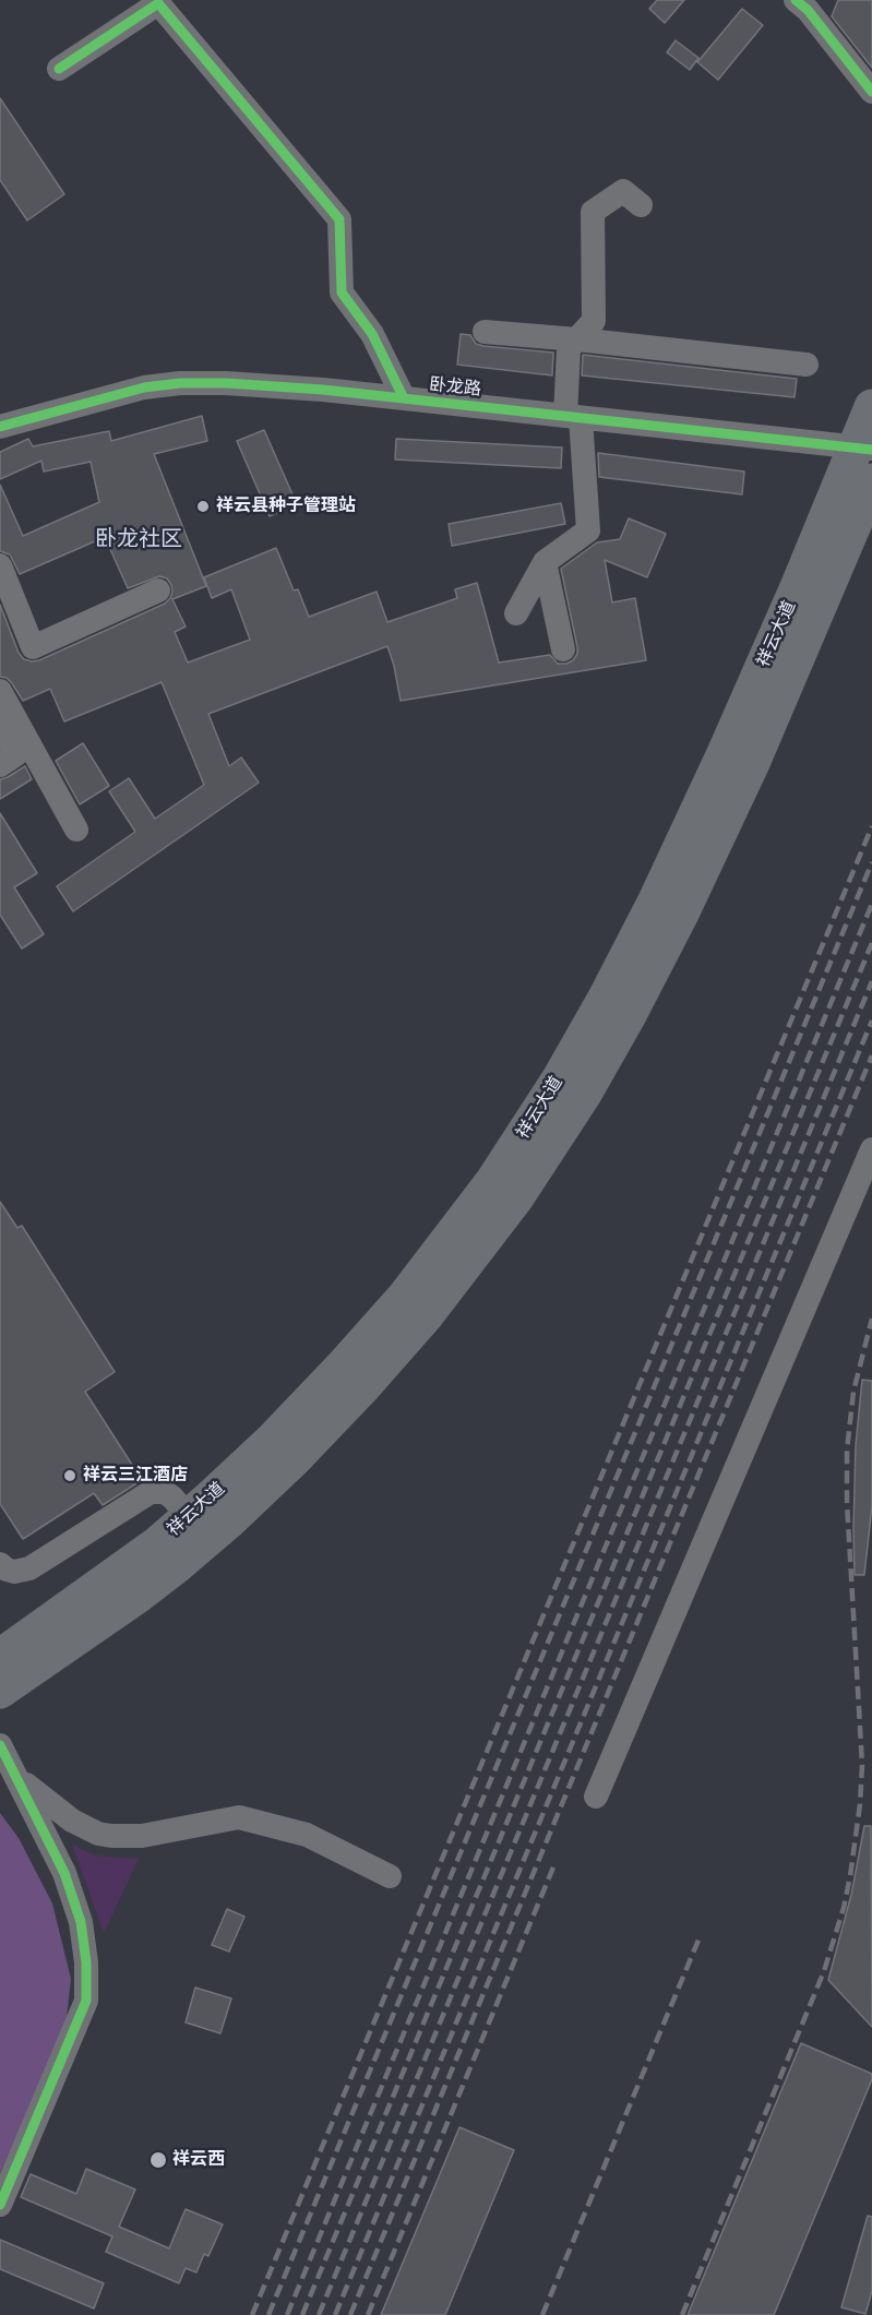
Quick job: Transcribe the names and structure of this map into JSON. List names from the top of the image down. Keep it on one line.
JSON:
{"streets":{"highway":["祥云大道"],"street":["卧龙路"]},"crossings":[["卧龙路","祥云大道"]],"districts":["卧龙社区"],"places":["祥云县种子管理站","祥云三江酒店","祥云西"]}
